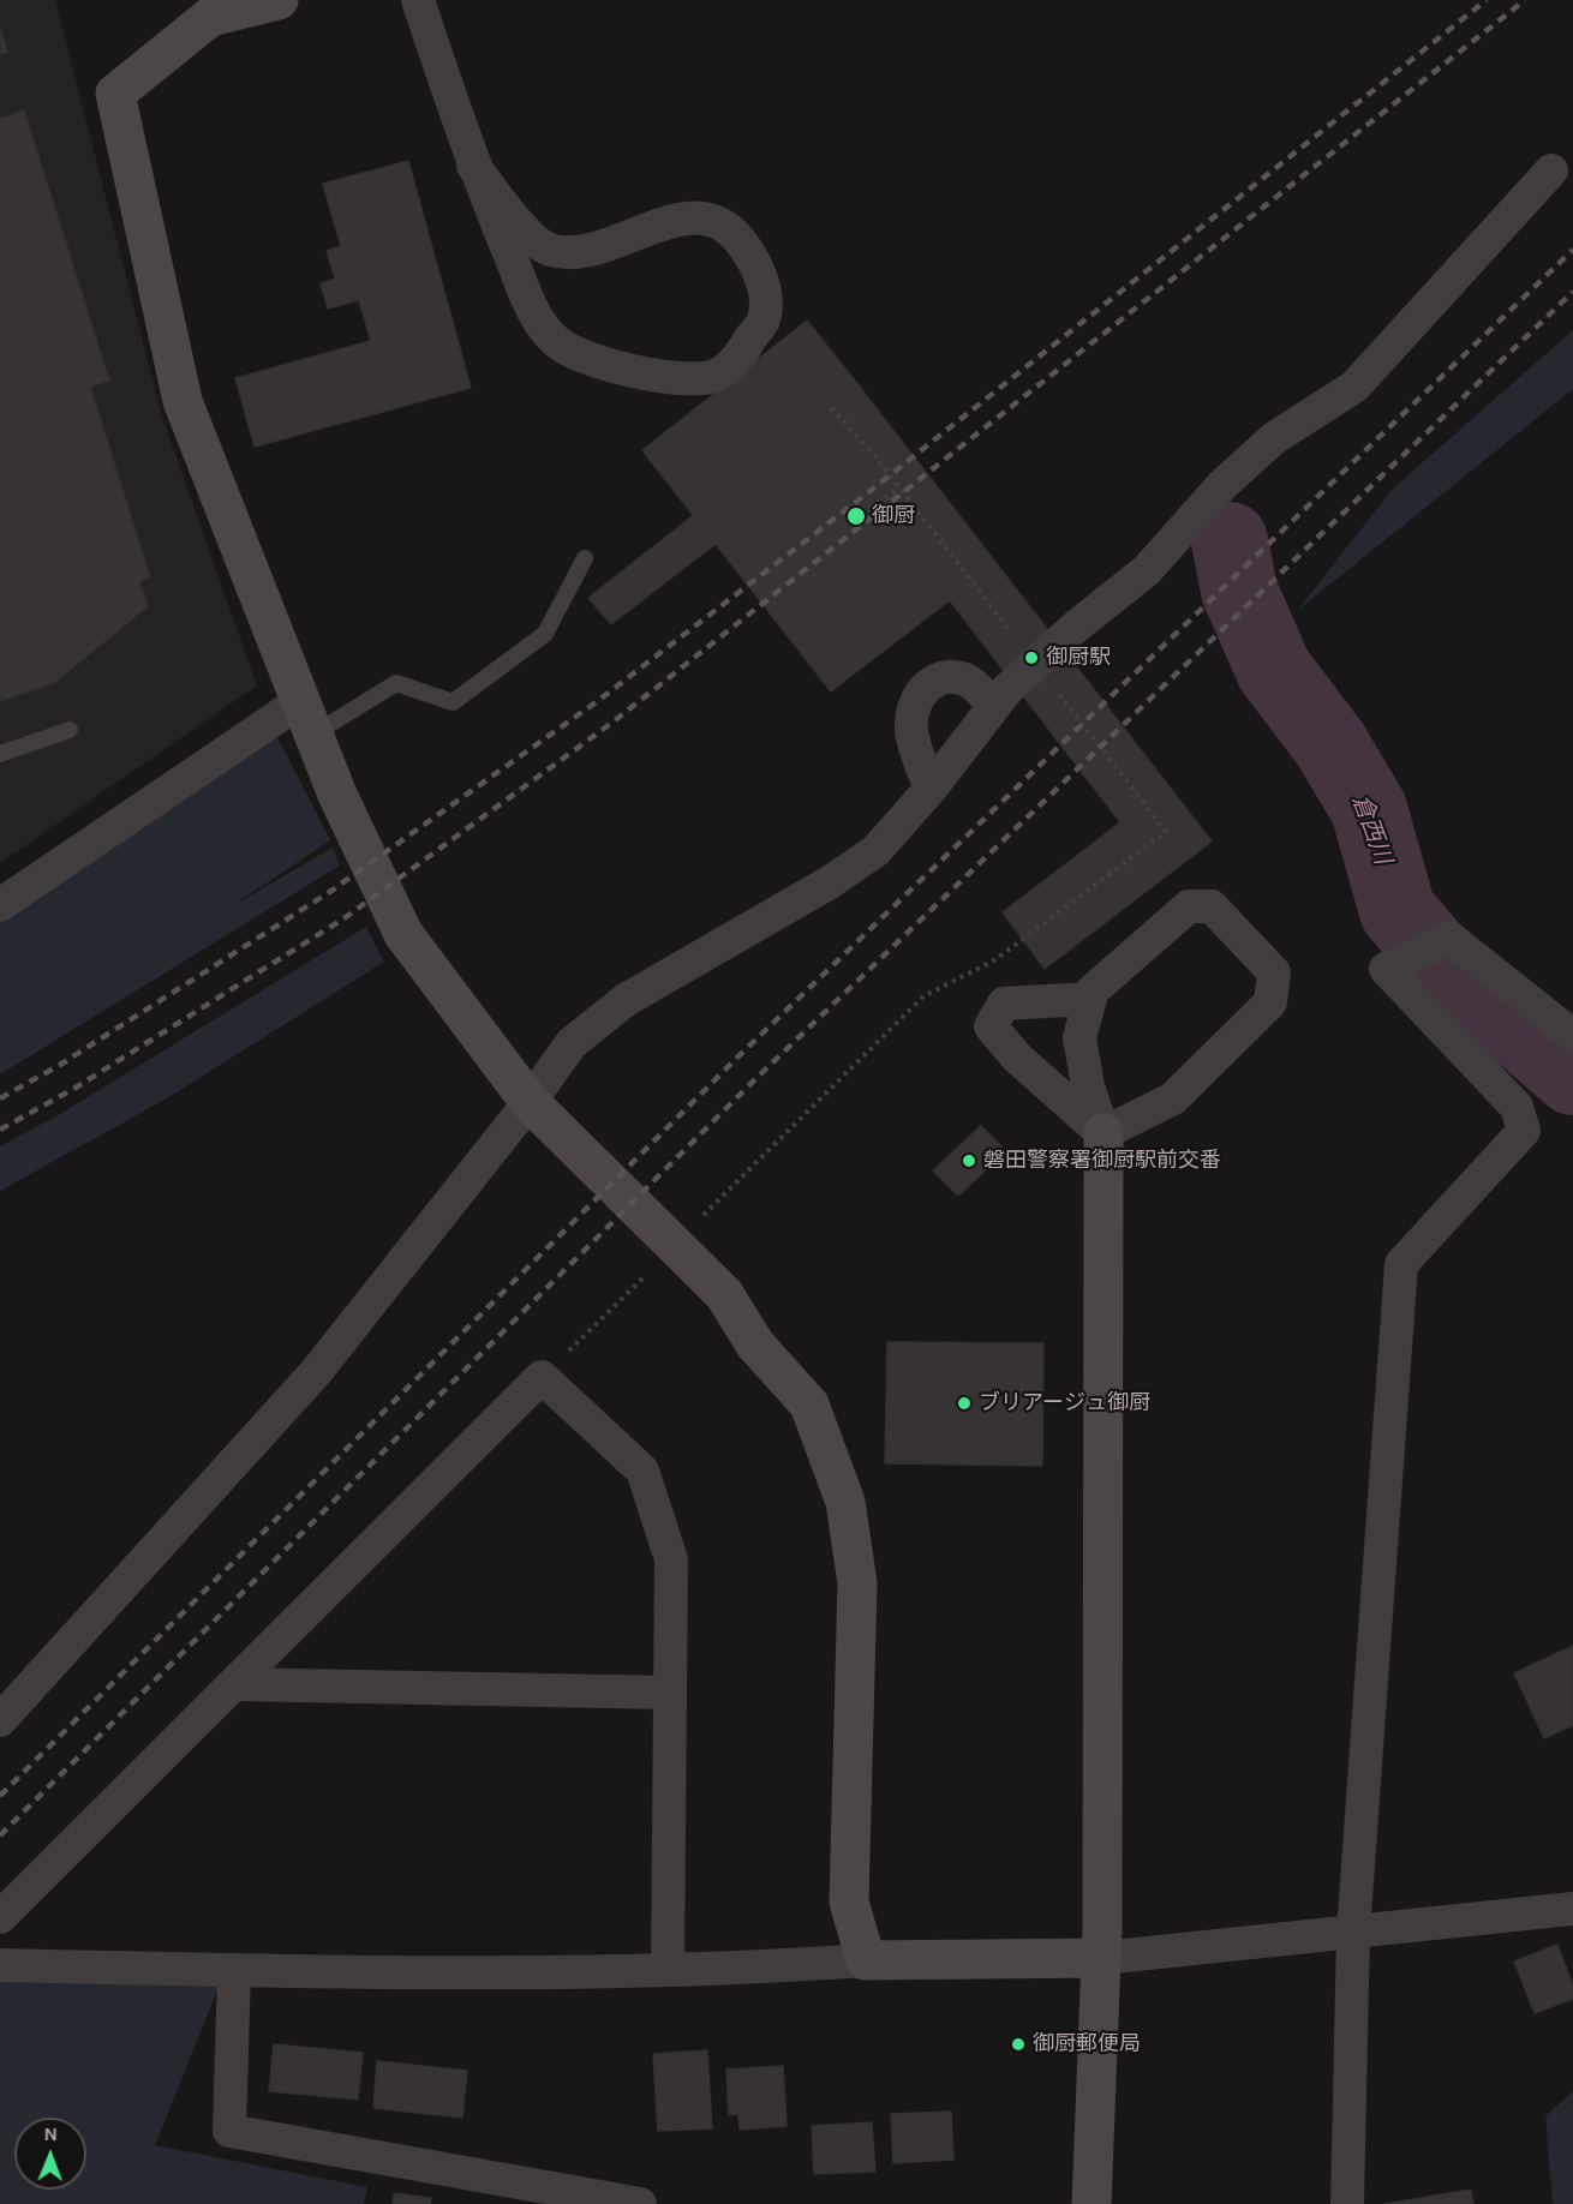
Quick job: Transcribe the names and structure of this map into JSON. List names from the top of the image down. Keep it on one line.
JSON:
{"water":["倉西川"],"places":["御厨","御厨駅","磐田警察署御厨駅前交番","ブリアージュ御厨","御厨郵便局"],"north":"top"}
